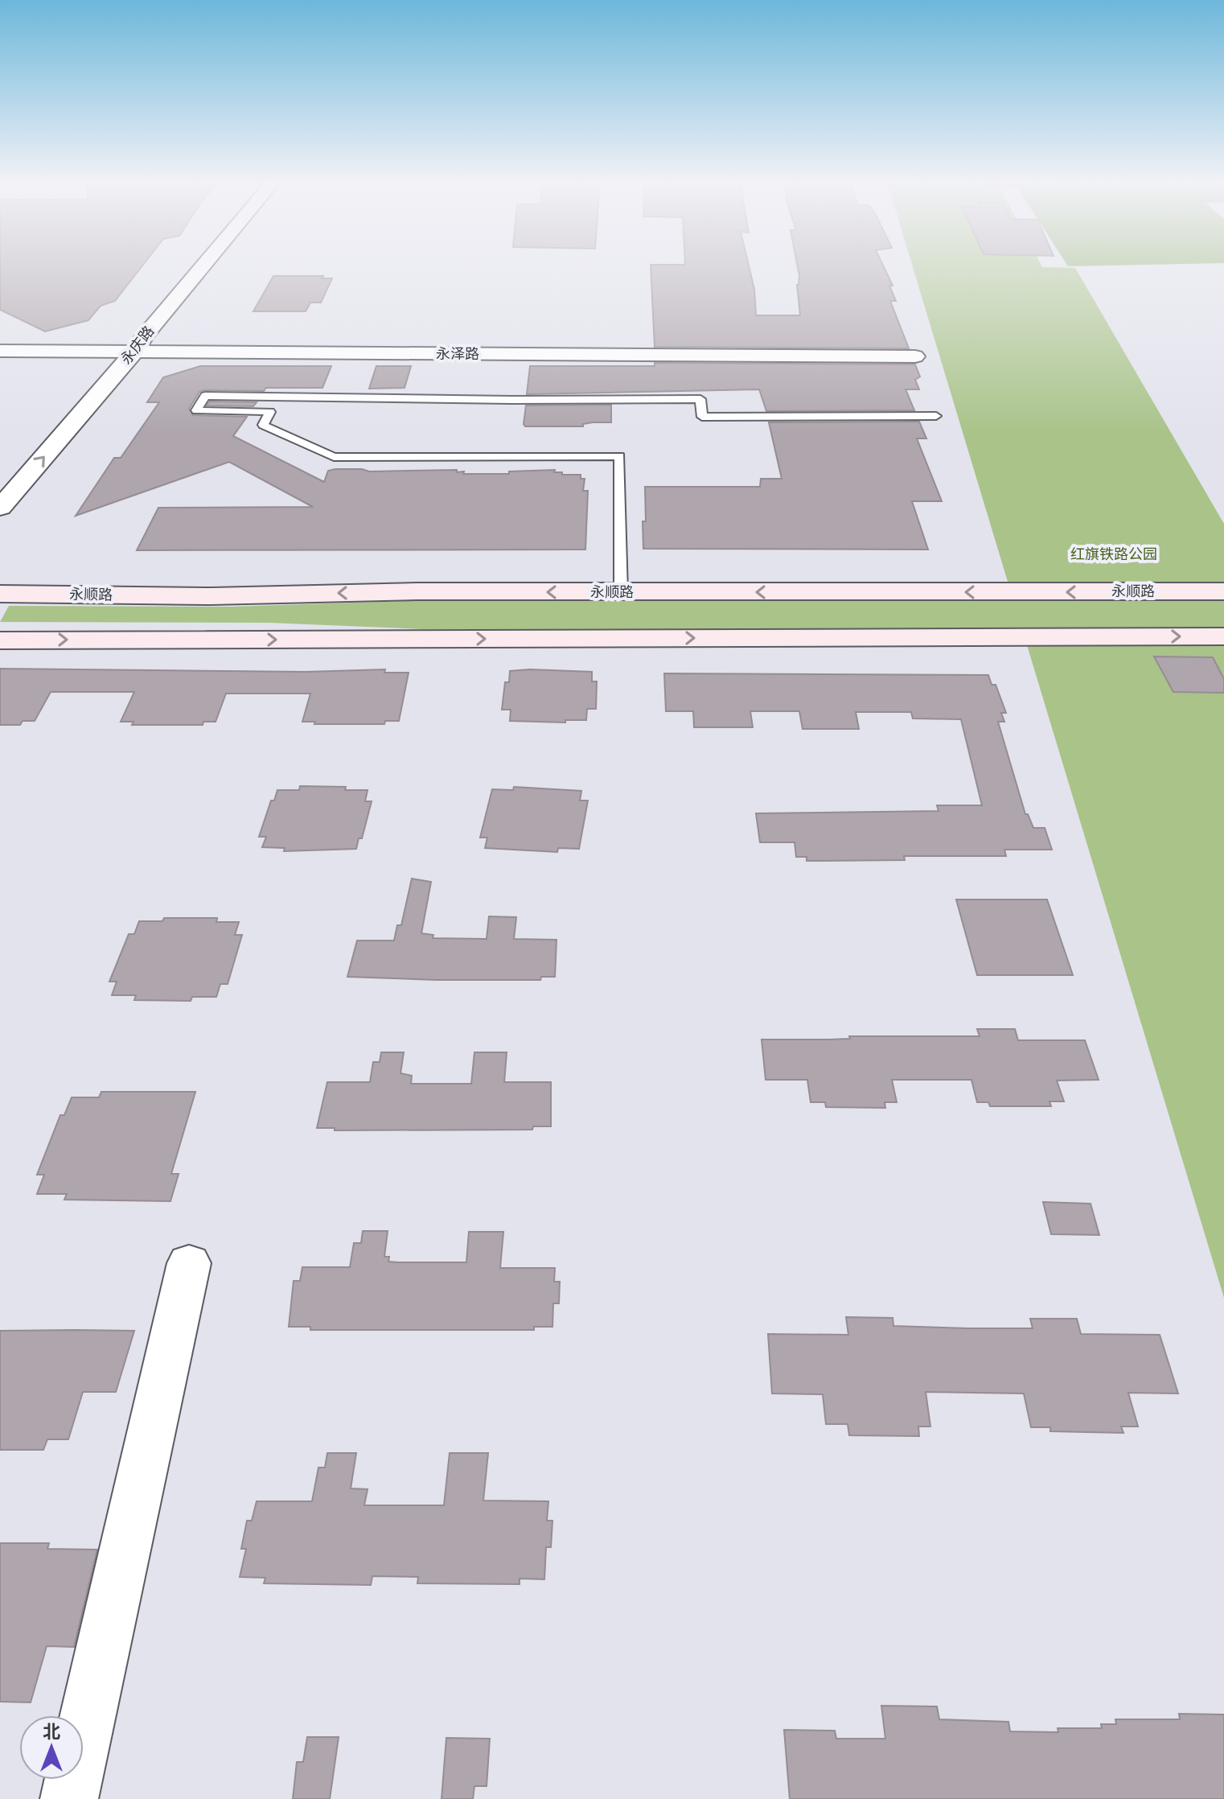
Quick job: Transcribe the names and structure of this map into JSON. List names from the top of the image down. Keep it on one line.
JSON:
{"streets":{"main road":["永顺路"],"street":["永庆路","永泽路"]},"crossings":[["永庆路","永泽路"]],"parks":["红旗铁路公园"],"north":"top"}
